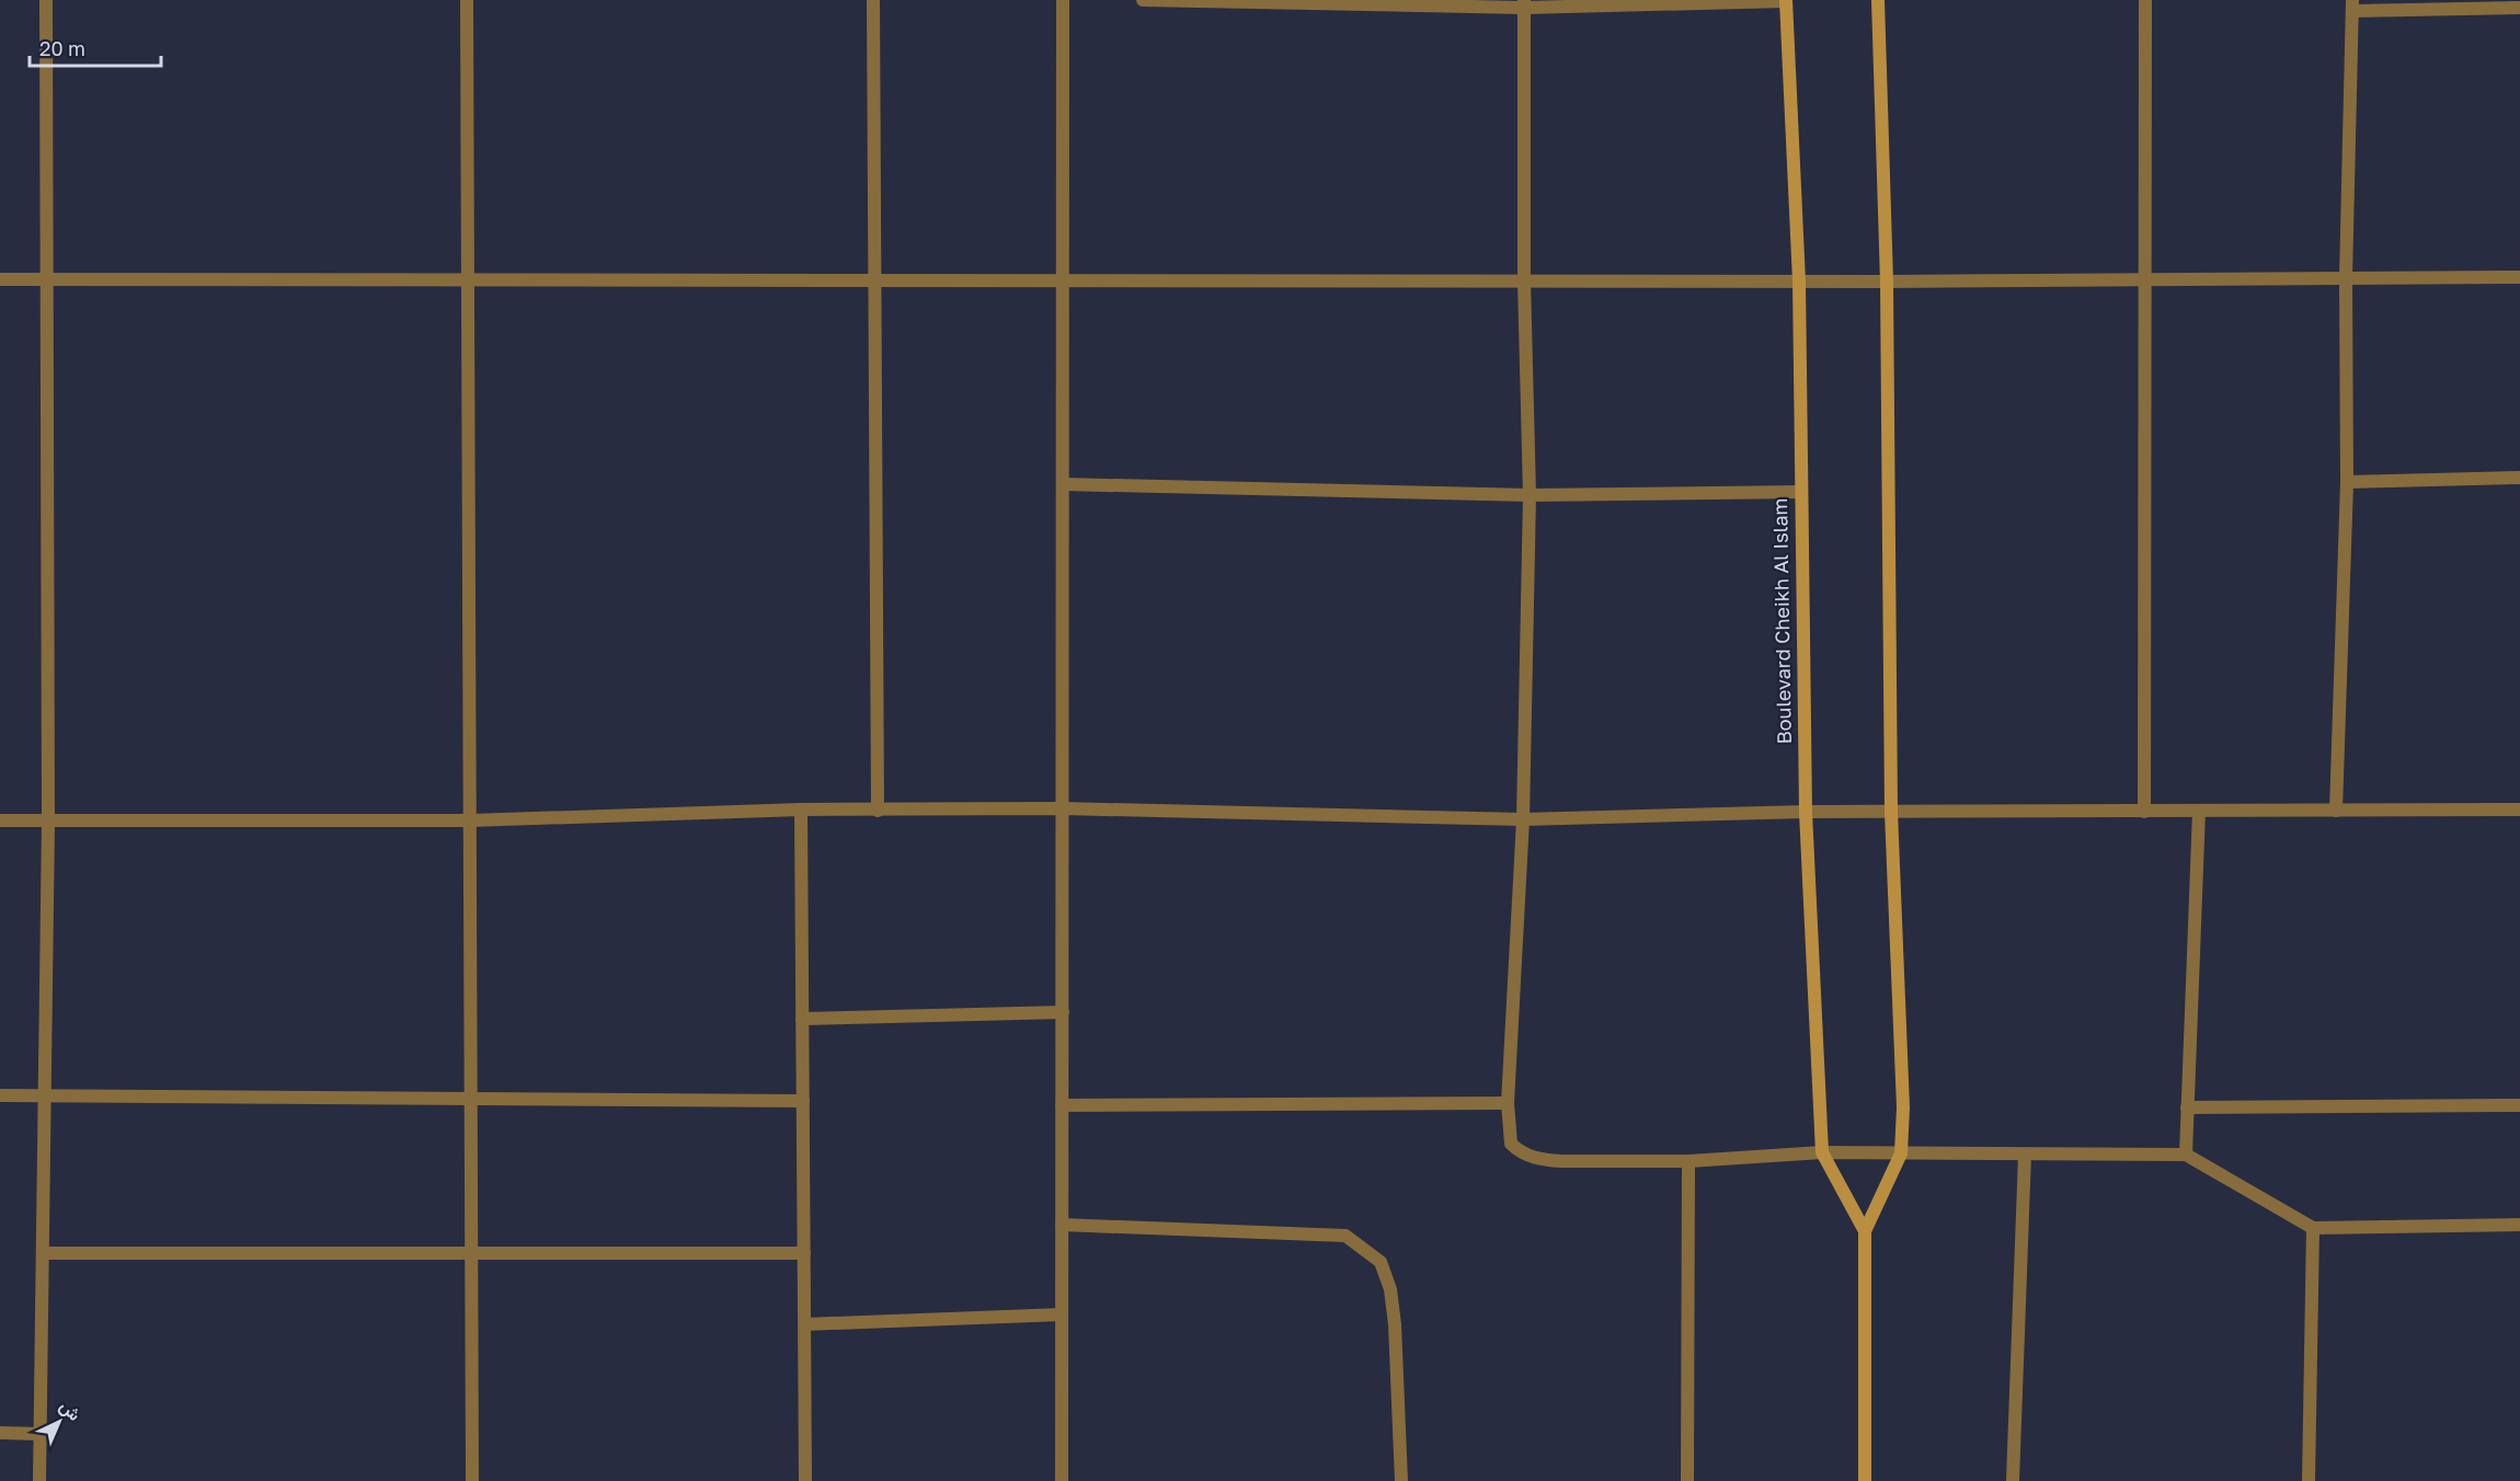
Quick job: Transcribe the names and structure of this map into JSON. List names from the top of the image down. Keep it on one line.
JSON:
{"streets":{"street":["Boulevard Cheikh Al Islam"]},"scale_bar":"20 m","north":"top right"}
